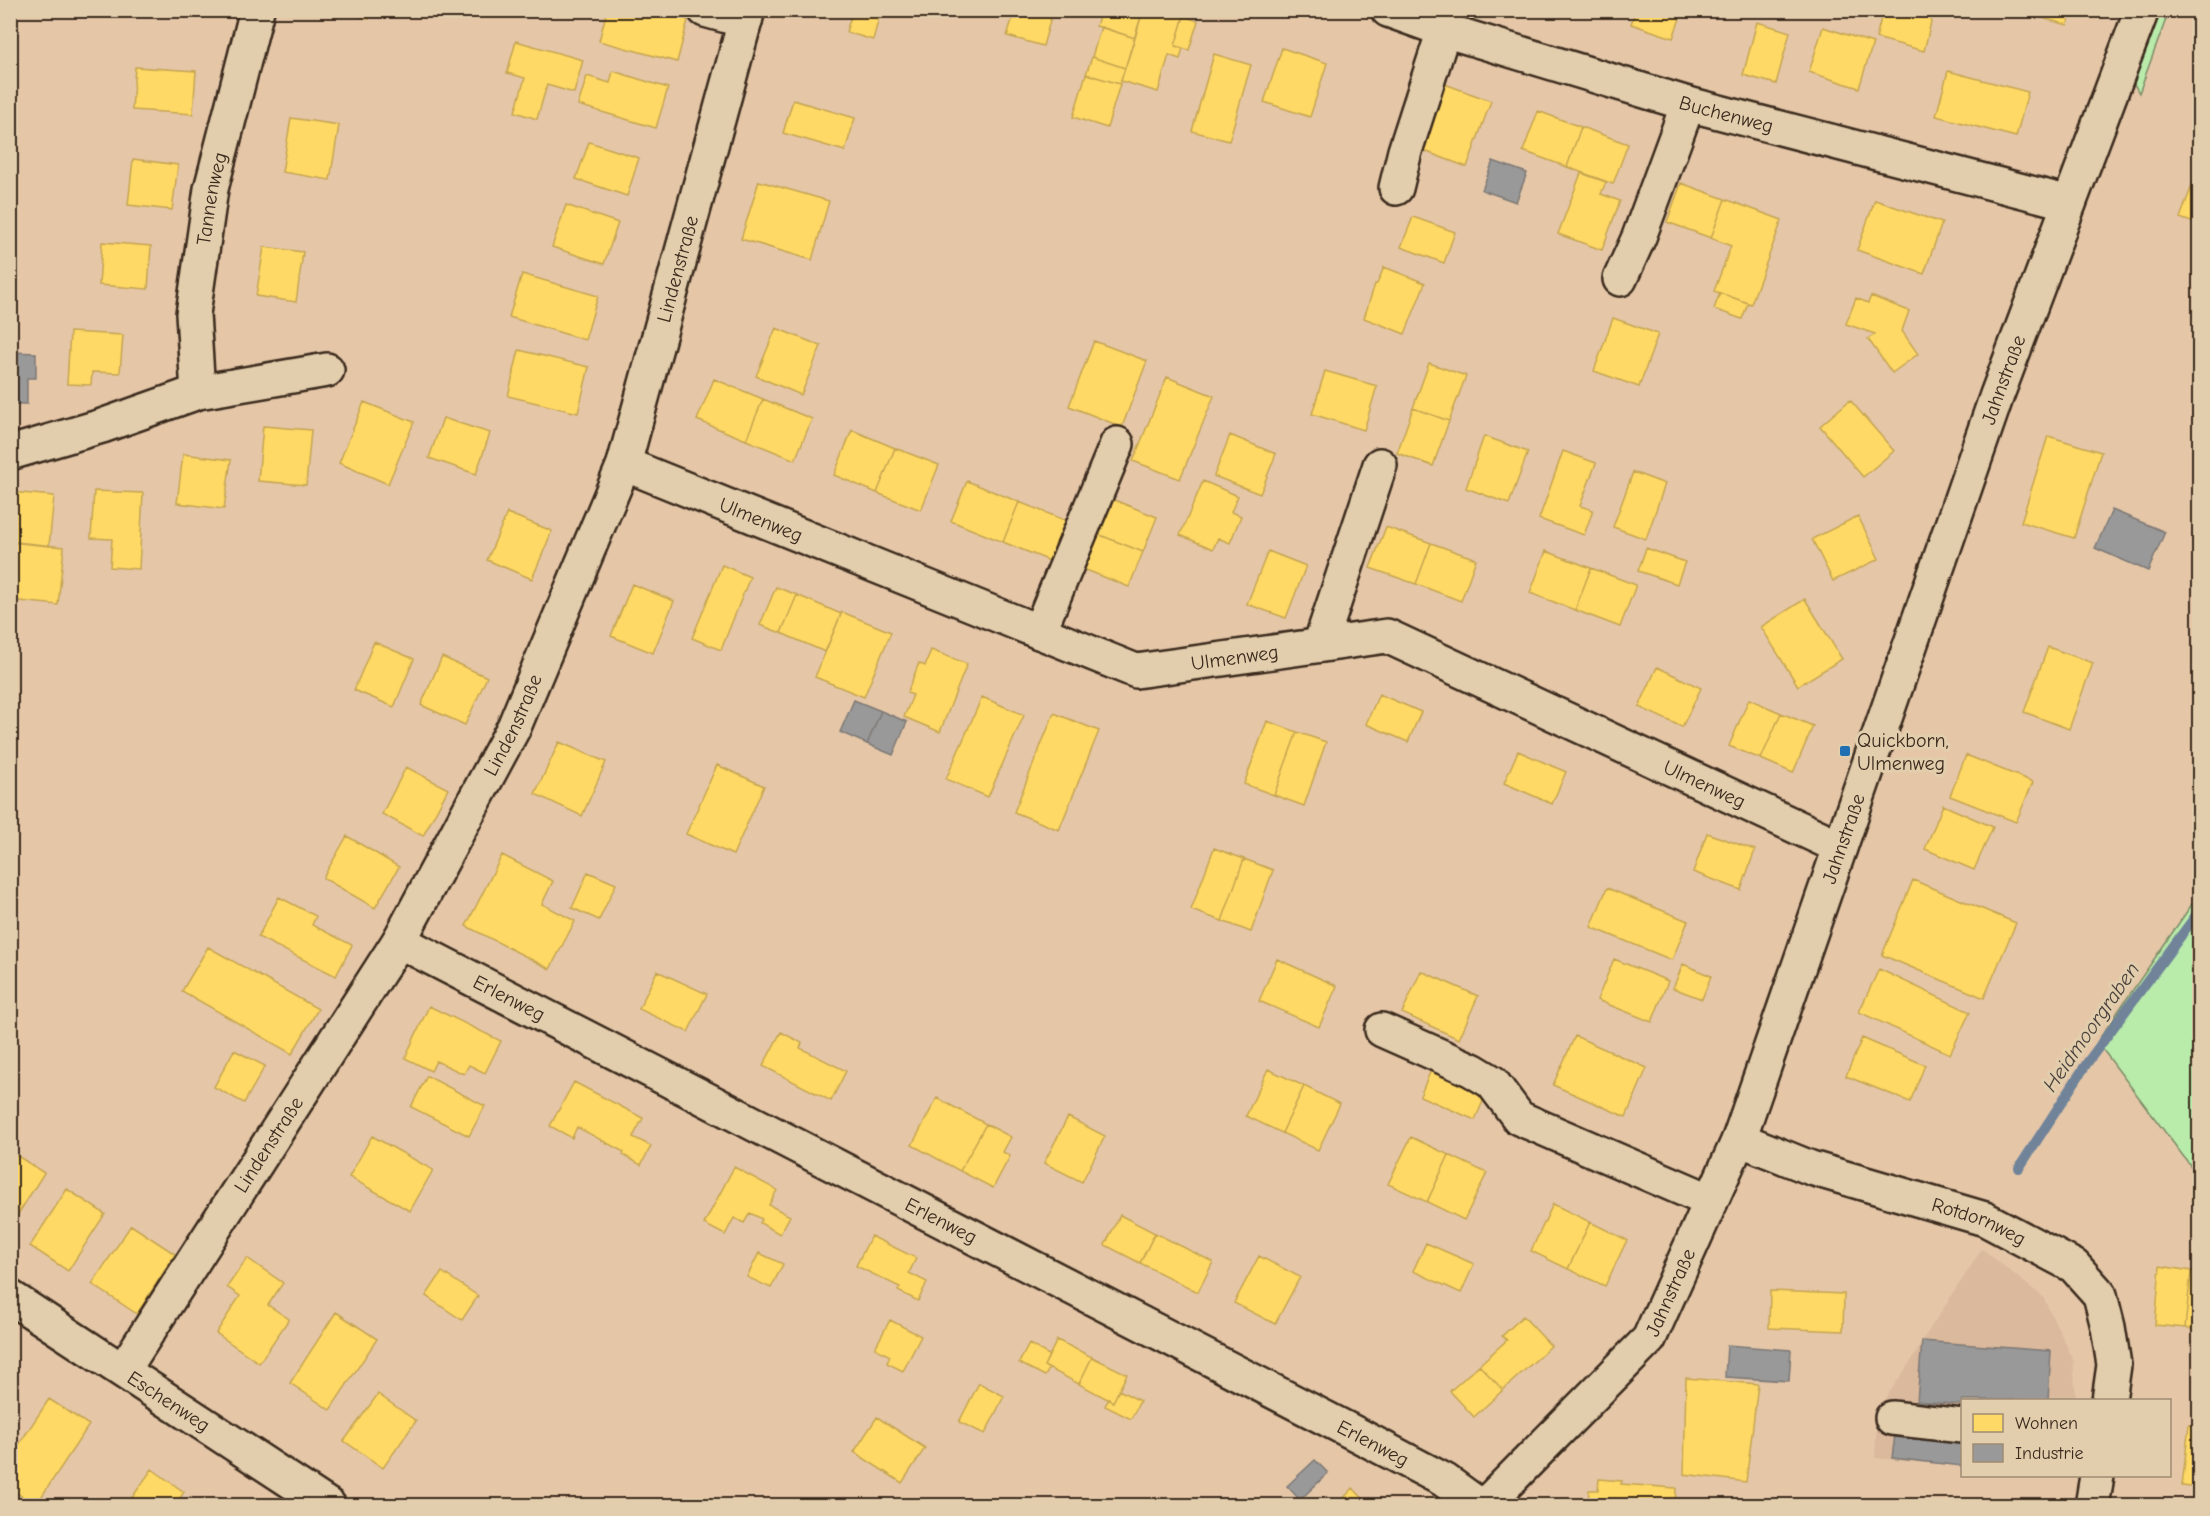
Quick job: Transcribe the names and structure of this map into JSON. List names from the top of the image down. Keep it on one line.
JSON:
{"streets":{"street":["Buchenweg","Tannenweg","Lindenstraße","Jahnstraße","Ulmenweg","Erlenweg","Rotdornweg","Eschenweg"]},"crossings":[["Buchenweg","Jahnstraße"],["Lindenstraße","Ulmenweg"],["Lindenstraße","Erlenweg"],["Lindenstraße","Eschenweg"],["Jahnstraße","Ulmenweg"],["Jahnstraße","Rotdornweg"]],"water":["Heidmoorgraben"],"places":{"transit":["Quickborn, Ulmenweg"]},"legend":["Wohnen","Industrie"]}
